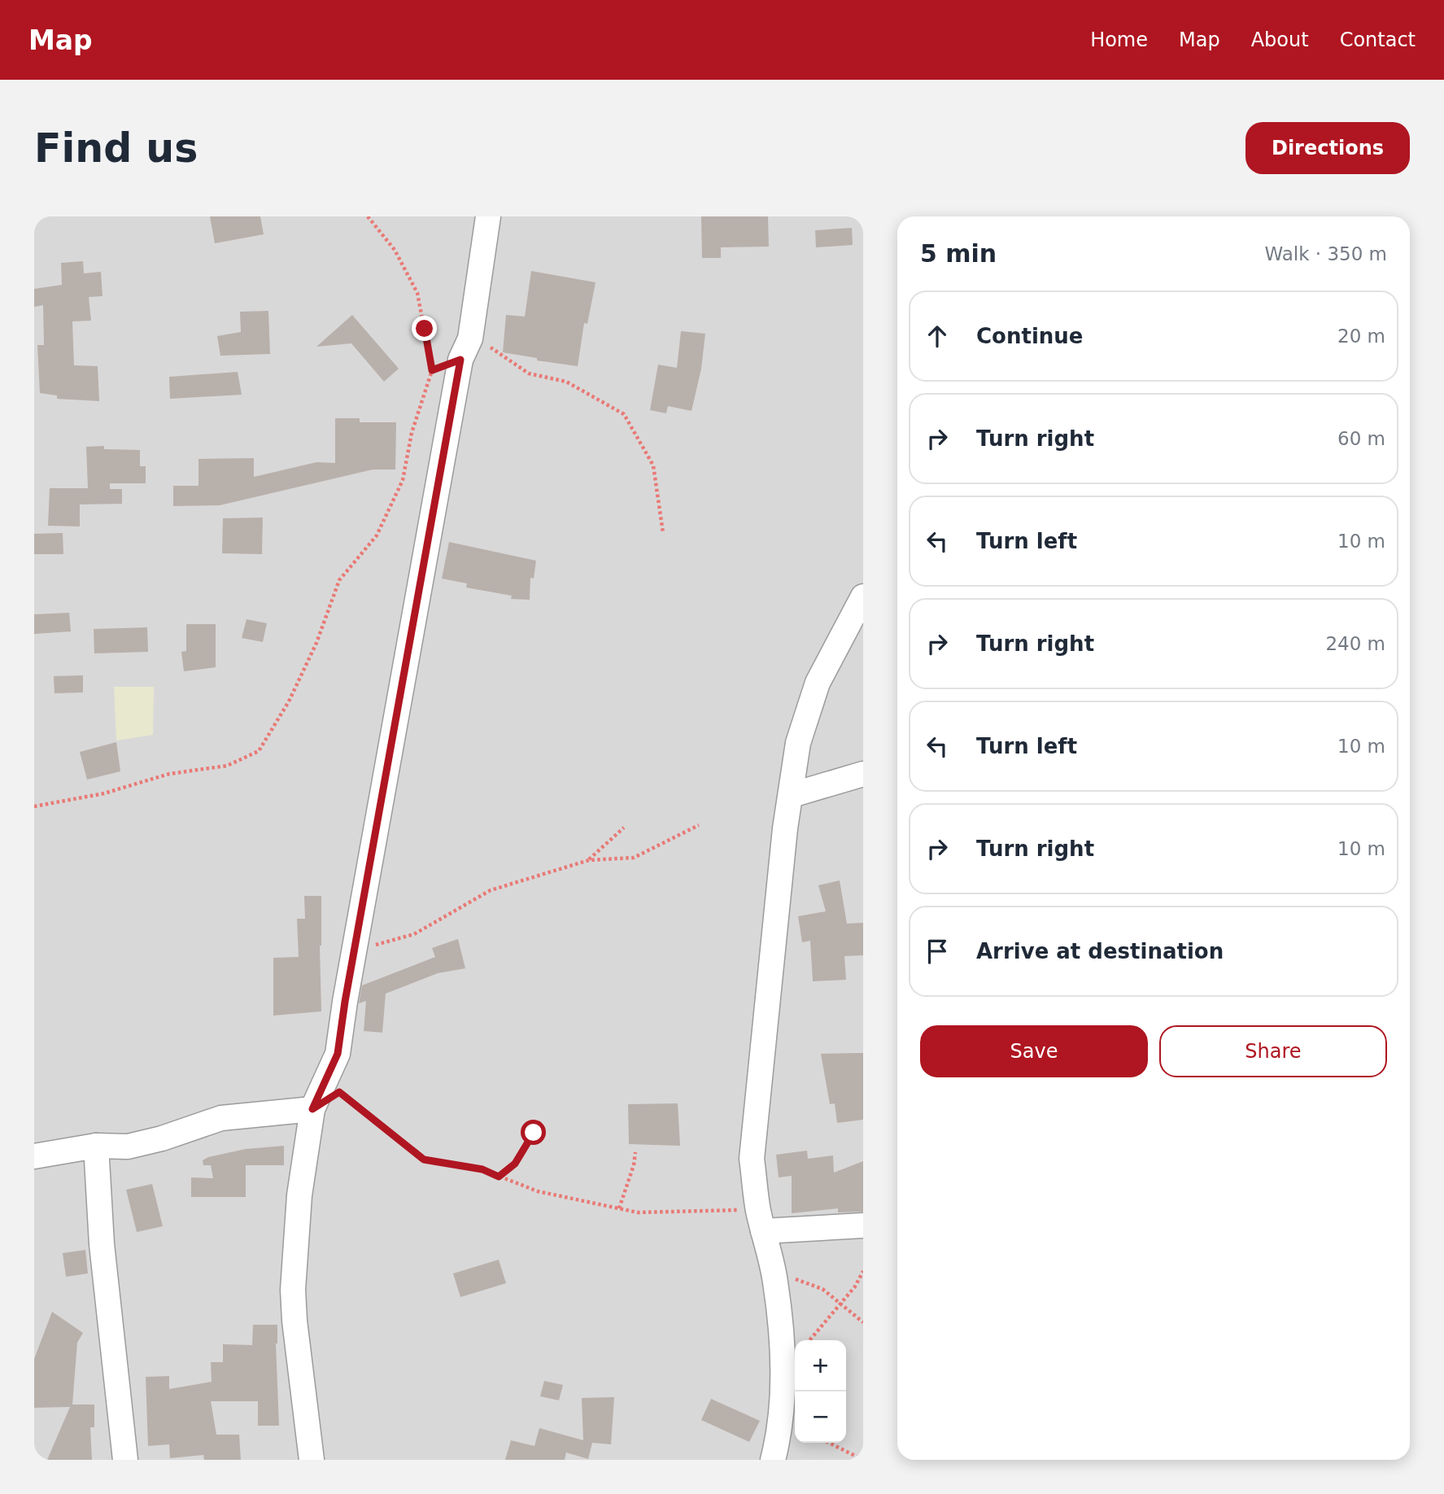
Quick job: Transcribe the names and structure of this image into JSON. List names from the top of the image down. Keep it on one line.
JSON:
{"page":{"header":"Map","nav":["Home","Map","About","Contact"],"buttons":["Directions",["Save","Share"]],"title":"Find us","heading":["5 min","Walk · 350 m"],"list":[["Continue","20 m"],["Turn right","60 m"],["Turn left","10 m"],["Turn right","240 m"],["Turn left","10 m"],["Turn right","10 m"],"Arrive at destination"],"map_buttons":["+","−"]}}
